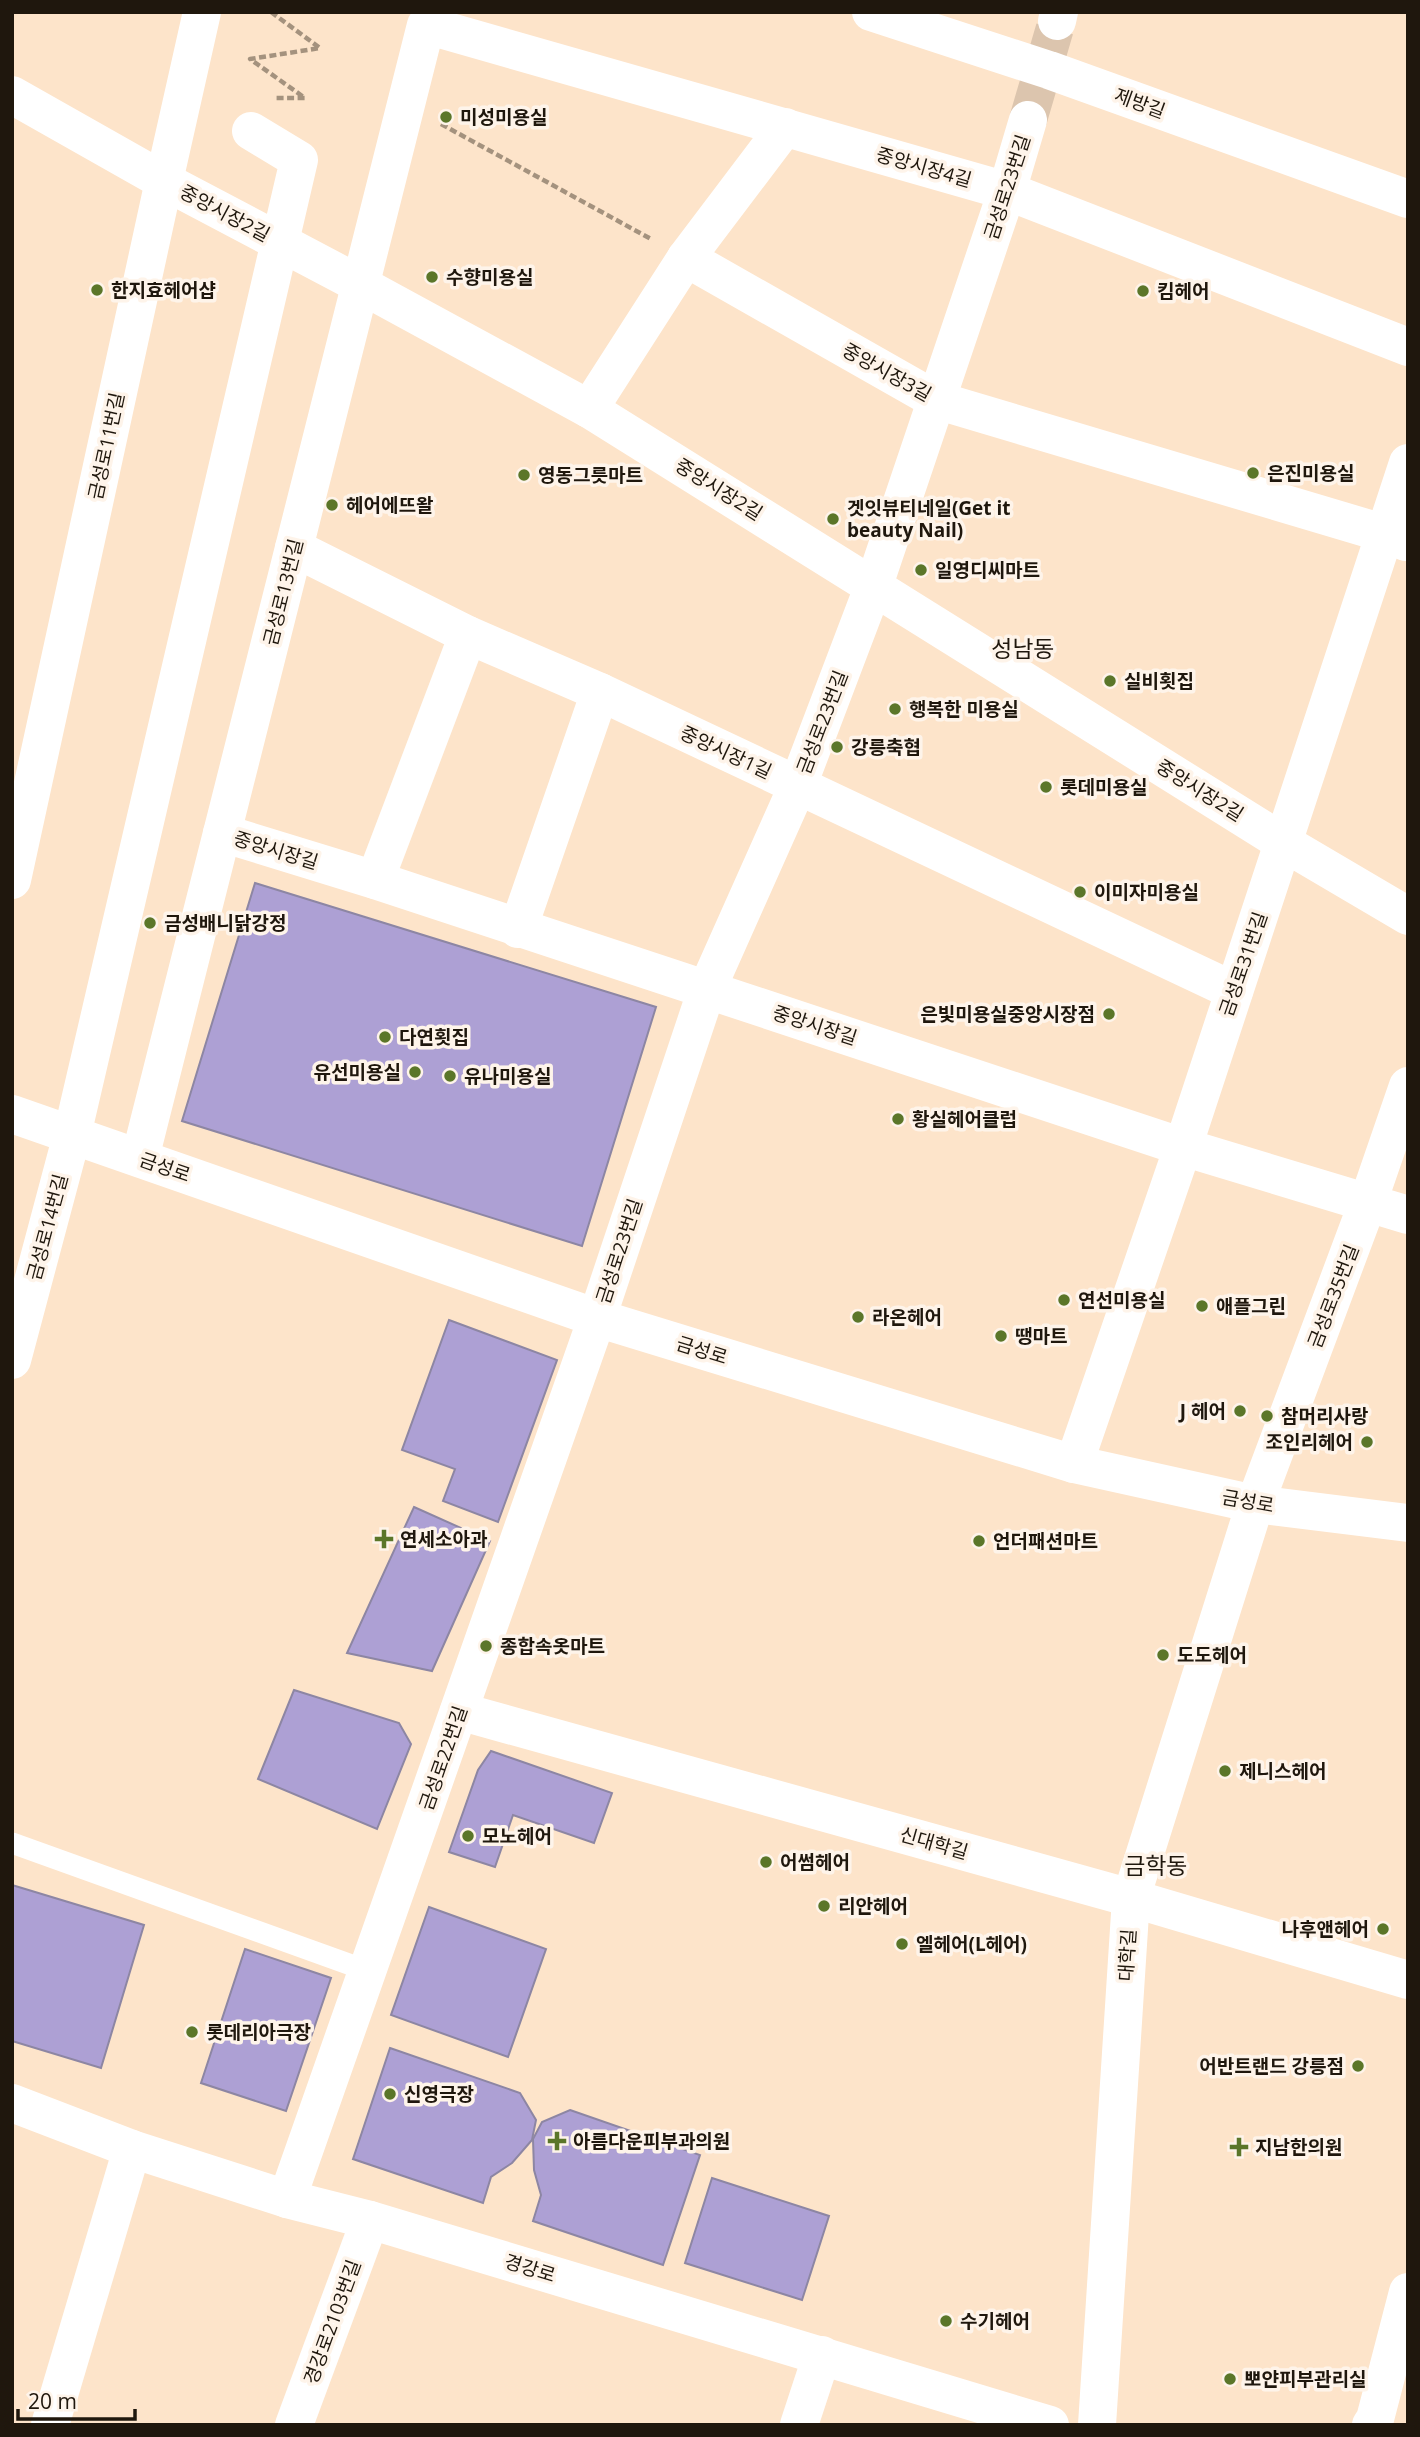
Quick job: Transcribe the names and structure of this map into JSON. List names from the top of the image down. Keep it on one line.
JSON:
{"streets":{"street":["제방길","중앙시장4길","금성로23번길","중앙시장2길","중앙시장3길","금성로11번길","금성로13번길","중앙시장1길","중앙시장길","금성로31번길","금성로","금성로14번길","금성로35번길","금성로22번길","신대학길","대학길","경강로","경강로2103번길"]},"crossings":[["중앙시장4길","금성로23번길"],["중앙시장4길","금성로13번길"],["금성로23번길","중앙시장2길"],["금성로23번길","중앙시장3길"],["금성로23번길","중앙시장1길"],["금성로23번길","중앙시장길"],["금성로23번길","금성로"],["금성로23번길","금성로22번길"],["중앙시장2길","금성로11번길"],["중앙시장2길","금성로13번길"],["중앙시장2길","금성로31번길"],["중앙시장2길","금성로14번길"],["중앙시장3길","금성로31번길"],["금성로13번길","중앙시장1길"],["금성로13번길","중앙시장길"],["금성로13번길","금성로"],["중앙시장1길","금성로31번길"],["중앙시장길","금성로31번길"],["중앙시장길","금성로35번길"],["금성로31번길","금성로"],["금성로","금성로14번길"],["금성로","금성로35번길"],["금성로","금성로22번길"],["금성로","대학길"],["금성로35번길","대학길"],["금성로22번길","신대학길"],["금성로22번길","경강로"],["신대학길","대학길"],["경강로","경강로2103번길"]],"districts":["성남동","금학동"],"places":{"other":["미성미용실","수향미용실","한지효헤어샵","킴헤어","은진미용실","영동그릇마트","헤어에뜨왈","겟잇뷰티네일(Get it beauty Nail)","일영디씨마트","실비횟집","행복한 미용실","강릉축협","롯데미용실","이미자미용실","금성배니닭강정","은빛미용실중앙시장점","다연횟집","유선미용실","유나미용실","황실헤어클럽","연선미용실","애플그린","라온헤어","땡마트","J 헤어","참머리사랑","조인리헤어","언더패션마트","종합속옷마트","도도헤어","제니스헤어","모노헤어","어썸헤어","리안헤어","나후앤헤어","엘헤어(L헤어)","롯데리아극장","어반트랜드 강릉점","신영극장","수기헤어","뽀얀피부관리실"],"health":["연세소아과","아름다운피부과의원","지남한의원"]},"scale_bar":"20 m"}
